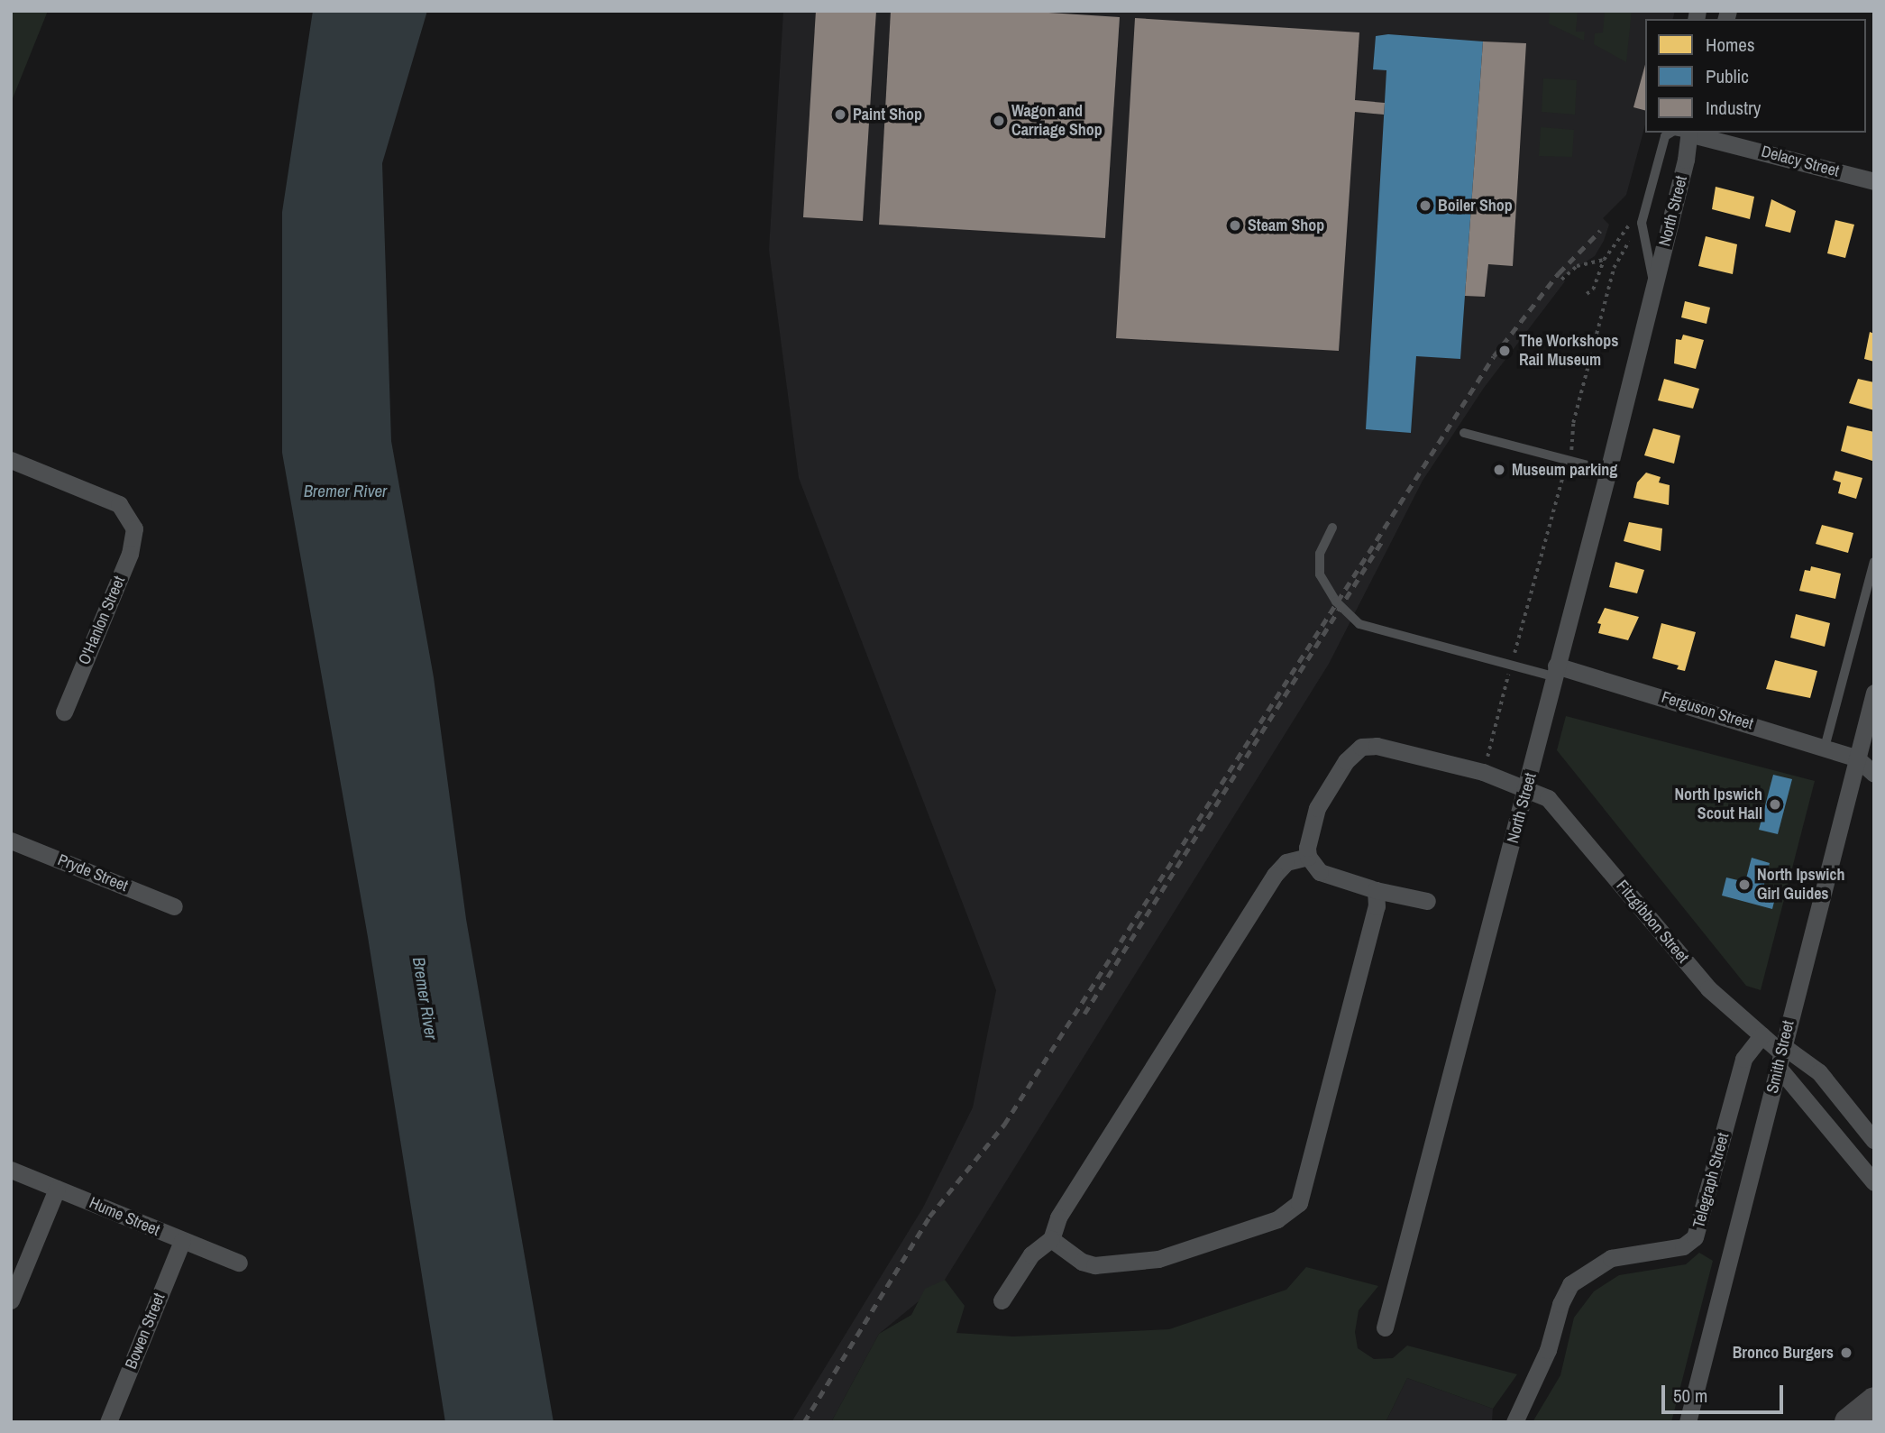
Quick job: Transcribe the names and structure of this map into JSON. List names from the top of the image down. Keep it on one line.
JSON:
{"streets":{"street":["Delacy Street","North Street","O'Hanlon Street","Ferguson Street","Pryde Street","Fitzgibbon Street","Smith Street","Telegraph Street","Hume Street","Bowen Street"]},"crossings":[["North Street","Ferguson Street"],["North Street","Fitzgibbon Street"],["Ferguson Street","Smith Street"],["Fitzgibbon Street","Smith Street"],["Fitzgibbon Street","Telegraph Street"],["Hume Street","Bowen Street"]],"water":["Bremer River"],"places":["Paint Shop","Wagon and Carriage Shop","Boiler Shop","Steam Shop","The Workshops Rail Museum","Museum parking","North Ipswich Scout Hall","North Ipswich Girl Guides","Bronco Burgers"],"legend":["Homes","Public","Industry"],"scale_bar":"50 m"}
